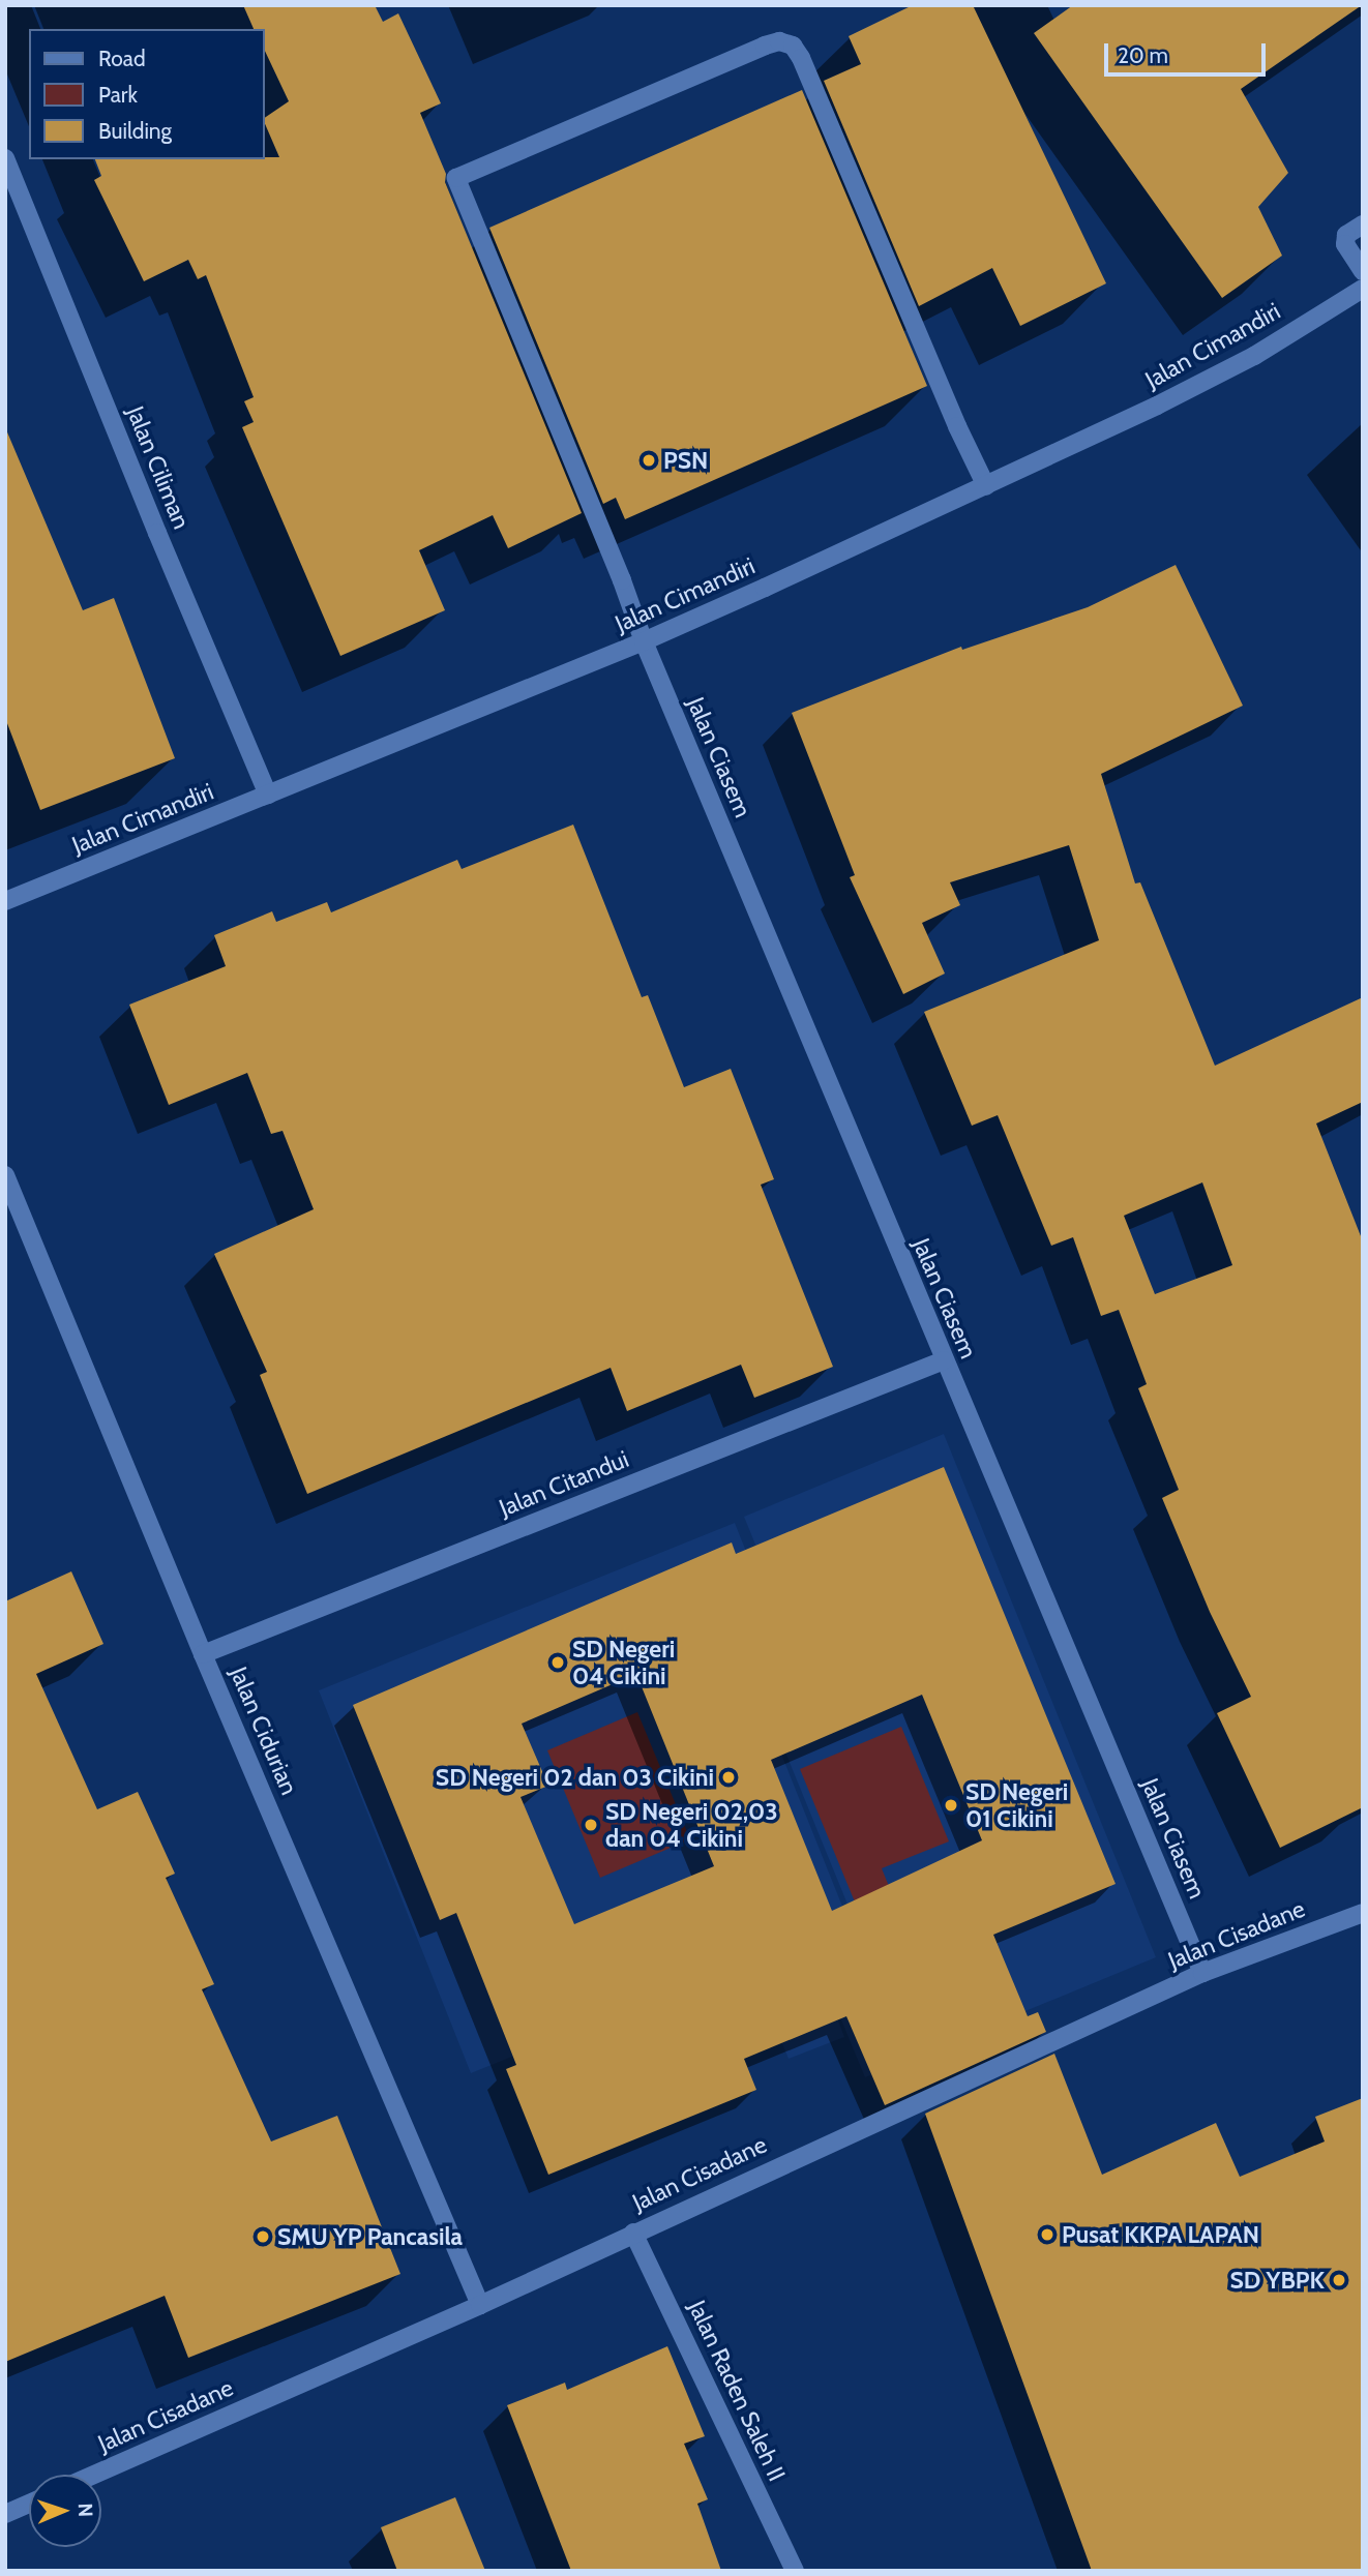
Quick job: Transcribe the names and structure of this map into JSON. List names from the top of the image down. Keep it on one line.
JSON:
{"streets":{"street":["Jalan Cimandiri","Jalan Ciliman","Jalan Ciasem","Jalan Citandui","Jalan Cidurian","Jalan Cisadane","Jalan Raden Saleh II"]},"crossings":[["Jalan Cimandiri","Jalan Ciliman"],["Jalan Cimandiri","Jalan Ciasem"],["Jalan Ciasem","Jalan Citandui"],["Jalan Ciasem","Jalan Cisadane"],["Jalan Citandui","Jalan Cidurian"],["Jalan Cidurian","Jalan Cisadane"],["Jalan Cisadane","Jalan Raden Saleh II"]],"places":["PSN","SD Negeri 04 Cikini","SD Negeri 02 dan 03 Cikini","SD Negeri 01 Cikini","SD Negeri 02,03 dan 04 Cikini","Pusat KKPA LAPAN","SMU YP Pancasila","SD YBPK"],"legend":["Road","Park","Building"],"scale_bar":"20 m","north":"right"}
